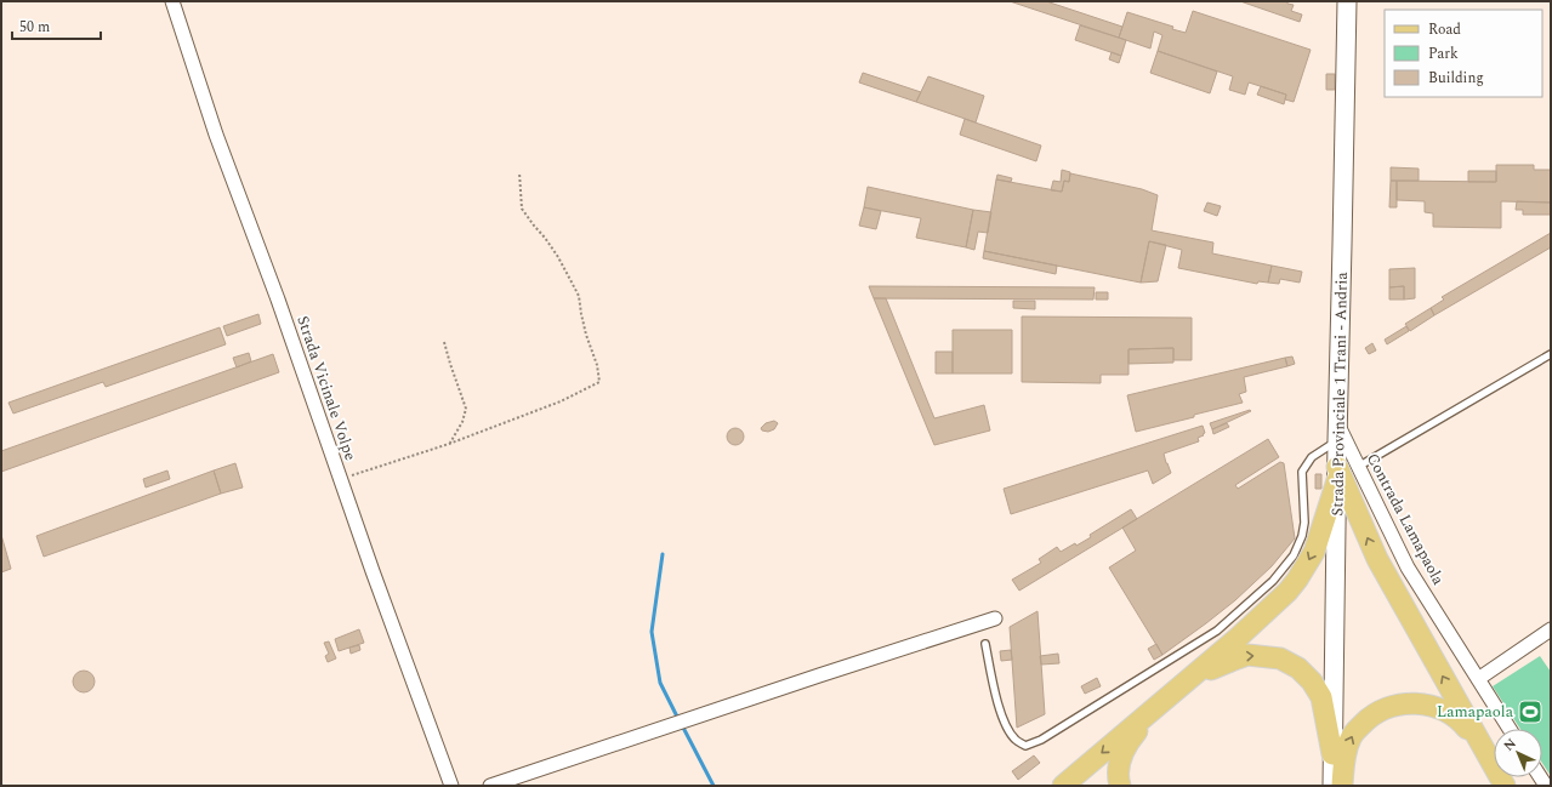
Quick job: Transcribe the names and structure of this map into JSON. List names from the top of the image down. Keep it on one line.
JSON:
{"streets":{"main road":["Strada Provinciale 1 Trani - Andria"],"street":["Strada Vicinale Volpe","Contrada Lamapaola"]},"crossings":[["Strada Provinciale 1 Trani - Andria","Contrada Lamapaola"]],"places":{"sports":["Lamapaola"]},"legend":["Road","Park","Building"],"scale_bar":"50 m","north":"top left"}
